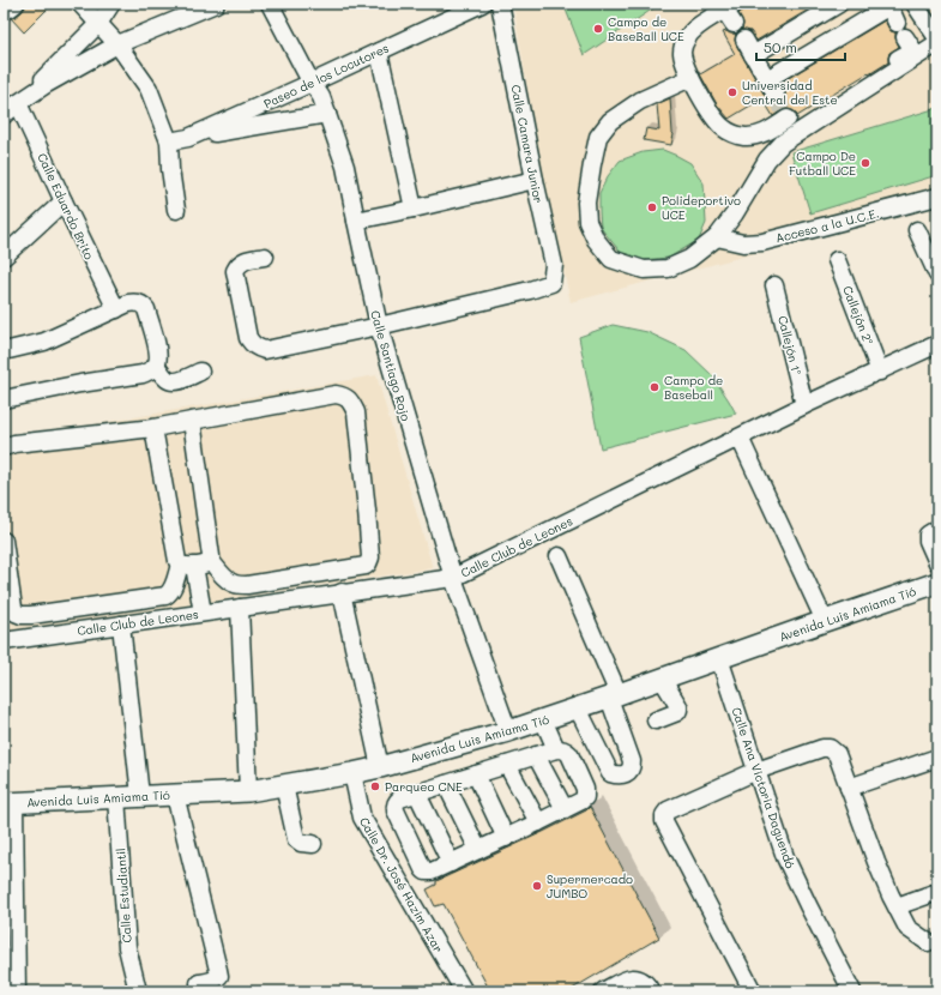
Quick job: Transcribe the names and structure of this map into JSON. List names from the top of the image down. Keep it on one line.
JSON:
{"streets":{"main road":["Avenida Luis Amiama Tió"],"street":["Paseo de los Locutores","Calle Camara Junior","Calle Eduardo Brito","Acceso a la U.C.E.","Callejón 2º","Callejón 1º","Calle Santiago Rojo","Calle Club de Leones","Calle Ana Victoria Daguendó","Calle Dr. José Hazim Azar","Calle Estudiantil"]},"crossings":[["Paseo de los Locutores","Calle Santiago Rojo"],["Calle Camara Junior","Calle Santiago Rojo"],["Callejón 2º","Calle Club de Leones"],["Callejón 1º","Calle Club de Leones"],["Calle Santiago Rojo","Calle Club de Leones"],["Calle Santiago Rojo","Avenida Luis Amiama Tió"],["Avenida Luis Amiama Tió","Calle Ana Victoria Daguendó"],["Avenida Luis Amiama Tió","Calle Dr. José Hazim Azar"],["Avenida Luis Amiama Tió","Calle Estudiantil"]],"places":["Campo de BaseBall UCE","Universidad Central del Este","Campo De Futball UCE","Polideportivo UCE","Campo de Baseball","Parqueo CNE","Supermercado JUMBO"],"scale_bar":"50 m"}
